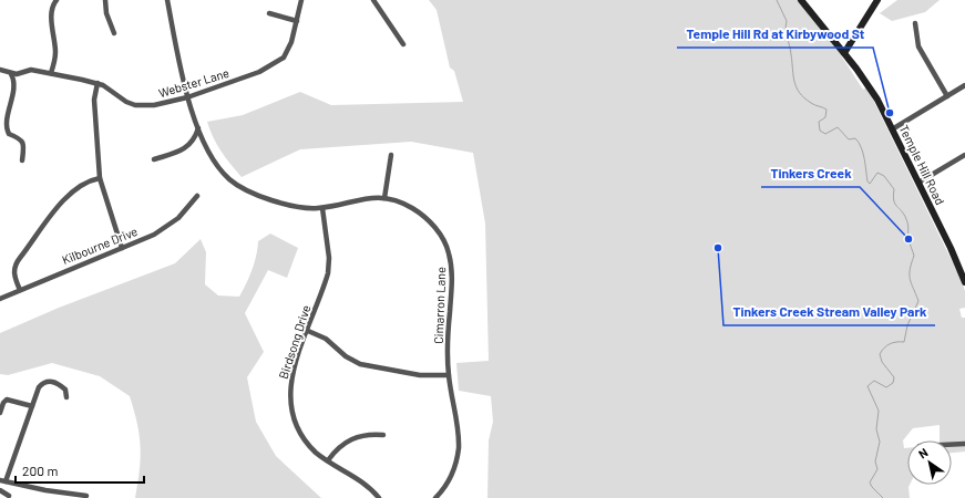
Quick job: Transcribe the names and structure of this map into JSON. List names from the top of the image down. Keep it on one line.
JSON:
{"streets":{"main road":["Temple Hill Road"],"street":["Webster Lane","Kilbourne Drive","Cimarron Lane","Birdsong Drive"]},"crossings":[["Webster Lane","Cimarron Lane"],["Cimarron Lane","Birdsong Drive"]],"places":["Temple Hill Rd at Kirbywood St","Tinkers Creek","Tinkers Creek Stream Valley Park"],"scale_bar":"200 m","north":"top left"}
